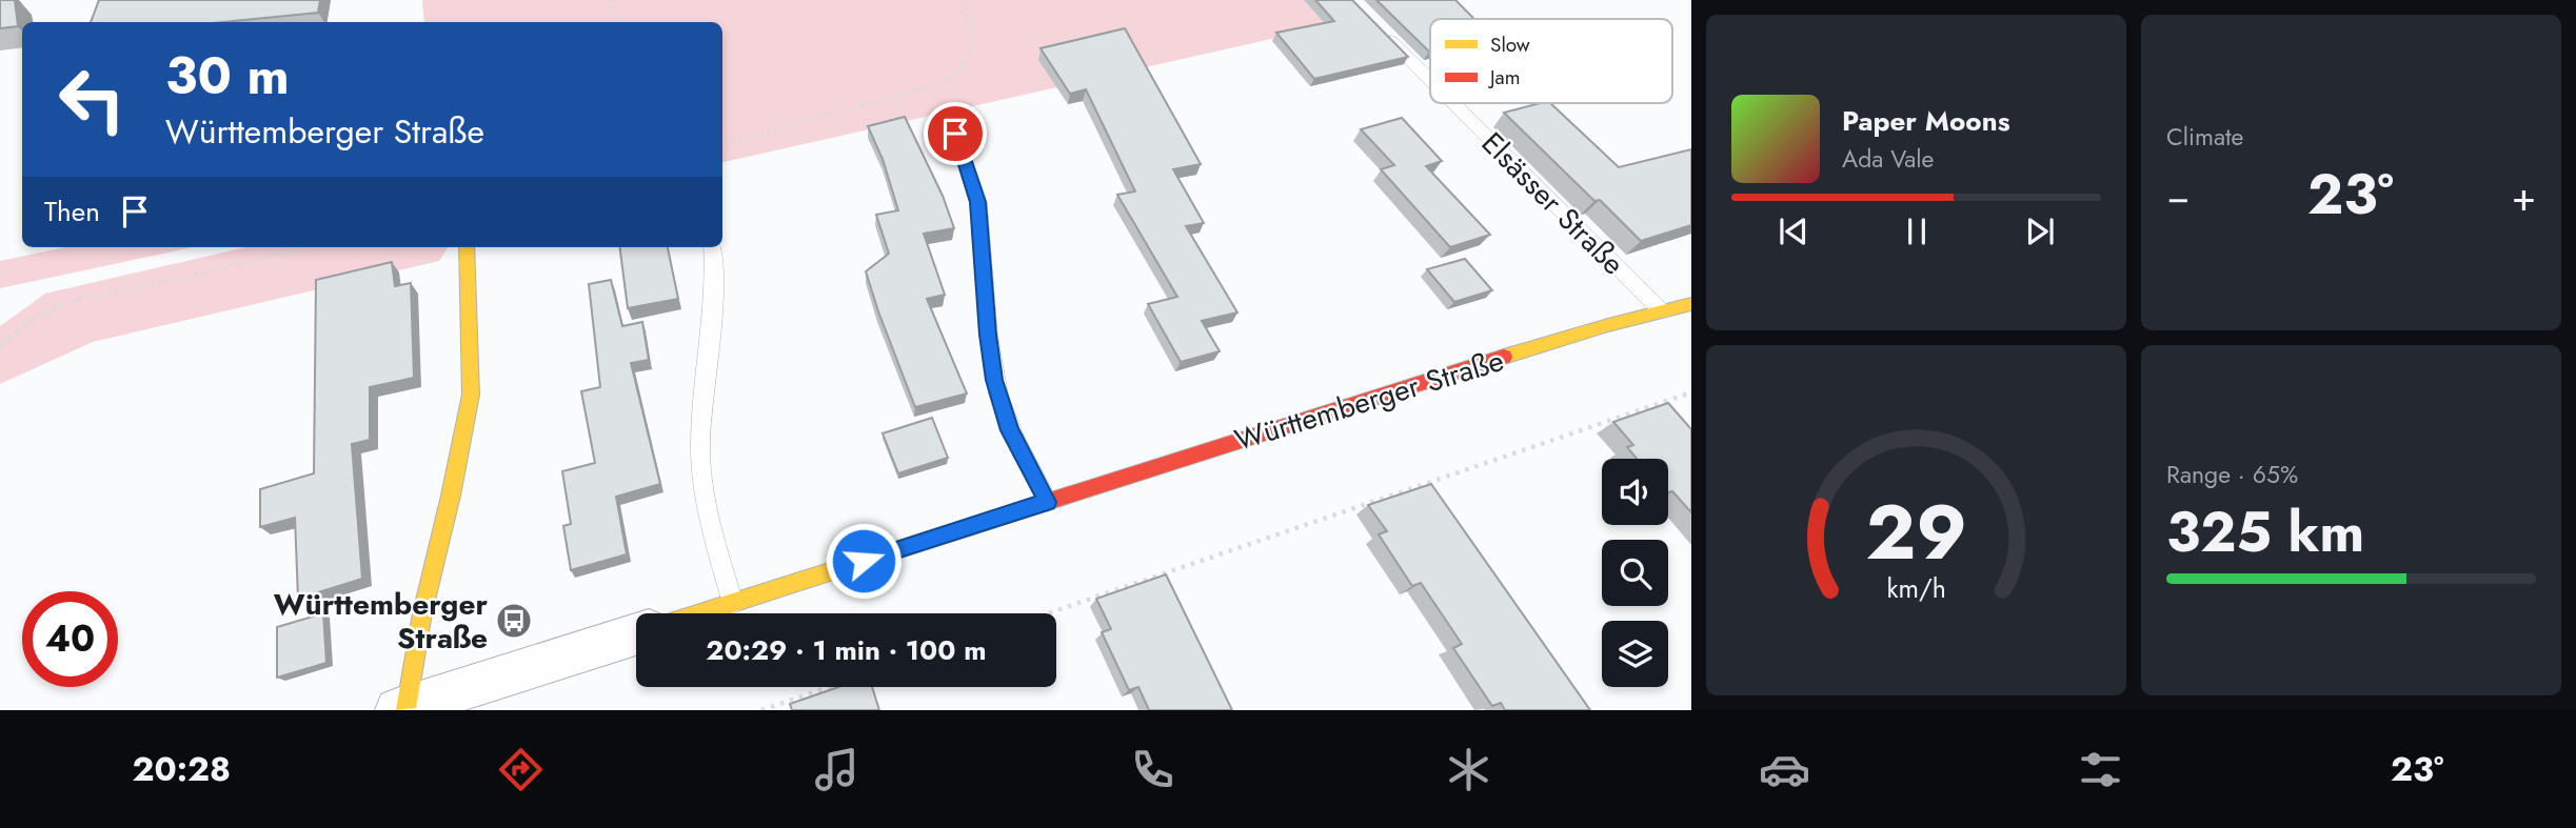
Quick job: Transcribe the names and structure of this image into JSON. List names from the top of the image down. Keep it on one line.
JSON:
{"streets":{"street":["Württemberger Straße"],"lane":["Elsässer Straße"]},"crossings":[["Elsässer Straße","Württemberger Straße"]],"places":{"bus stop":["Württemberger Straße"]},"legend":["Slow","Jam"],"page":{"tile":["Climate",["Range · 65%","325 km"]],"turn":["30 m","Württemberger Straße"],"song":["Paper Moons","Ada Vale"],"heat":["−","23°","+"],"then":"Then","limit":"40","trip":"20:29 · 1 min · 100 m","tabs":["20:28","23°"],"gauge":["29","km/h"]}}
